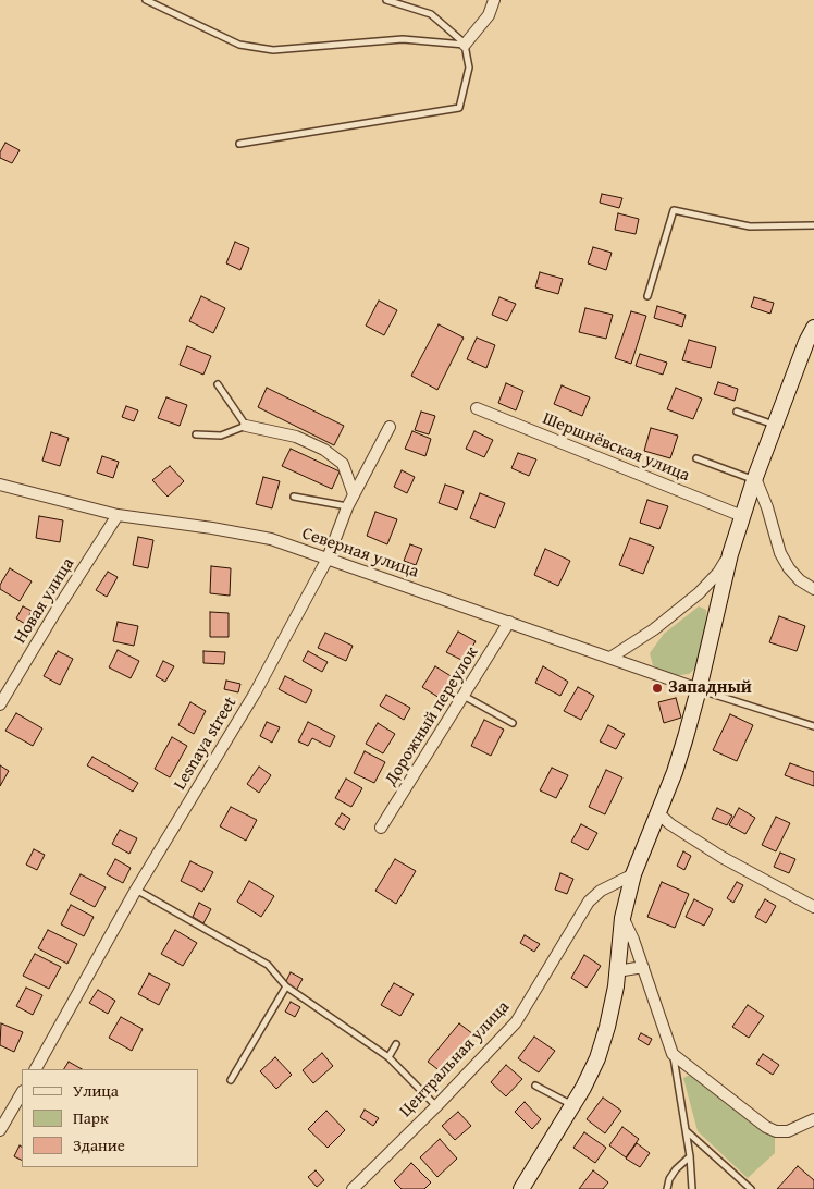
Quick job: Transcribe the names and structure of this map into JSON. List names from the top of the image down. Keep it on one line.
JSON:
{"streets":{"street":["Шершнёвская улица","Северная улица","Новая улица","Дорожный переулок","Lesnaya street","Центральная улица"]},"crossings":[["Северная улица","Новая улица"],["Северная улица","Дорожный переулок"],["Северная улица","Lesnaya street"]],"places":["Западный"],"legend":["Улица","Парк","Здание"]}
